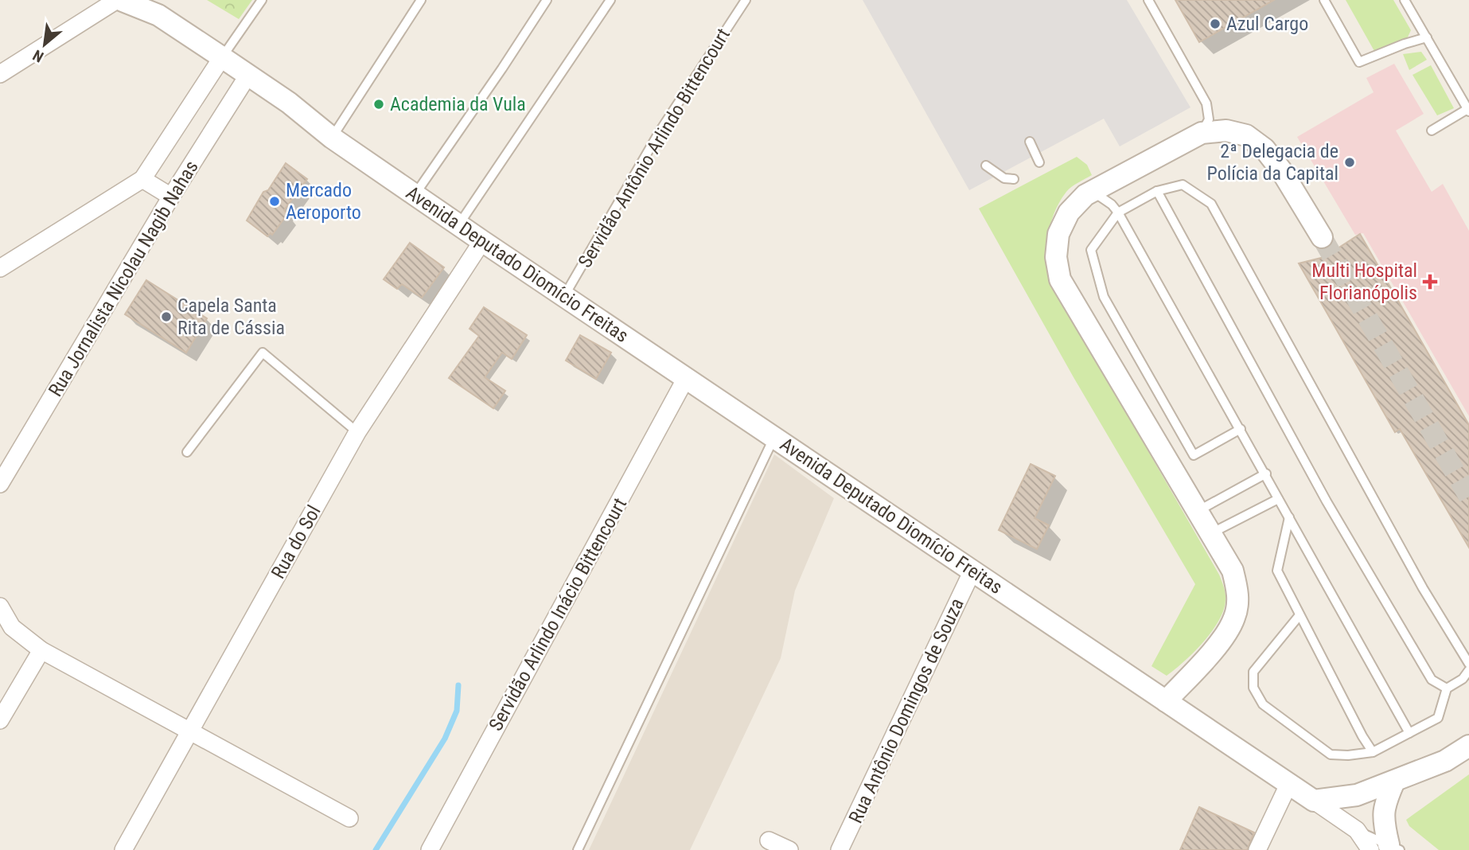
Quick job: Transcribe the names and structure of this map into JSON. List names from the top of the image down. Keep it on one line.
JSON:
{"streets":{"street":["Avenida Deputado Diomício Freitas","Rua Jornalista Nicolau Nagib Nahas","Rua do Sol","Servidão Arlindo Inácio Bittencourt","Rua Antônio Domingos de Souza"],"lane":["Servidão Antônio Arlindo Bittencourt"]},"crossings":[["Servidão Antônio Arlindo Bittencourt","Avenida Deputado Diomício Freitas"],["Avenida Deputado Diomício Freitas","Rua Jornalista Nicolau Nagib Nahas"],["Avenida Deputado Diomício Freitas","Rua do Sol"],["Avenida Deputado Diomício Freitas","Servidão Arlindo Inácio Bittencourt"],["Avenida Deputado Diomício Freitas","Rua Antônio Domingos de Souza"]],"places":{"other":["Azul Cargo","Academia da Vula","2ª Delegacia de Polícia da Capital","Mercado Aeroporto","Capela Santa Rita de Cássia"],"health":["Multi Hospital Florianópolis"]},"north":"bottom left"}
